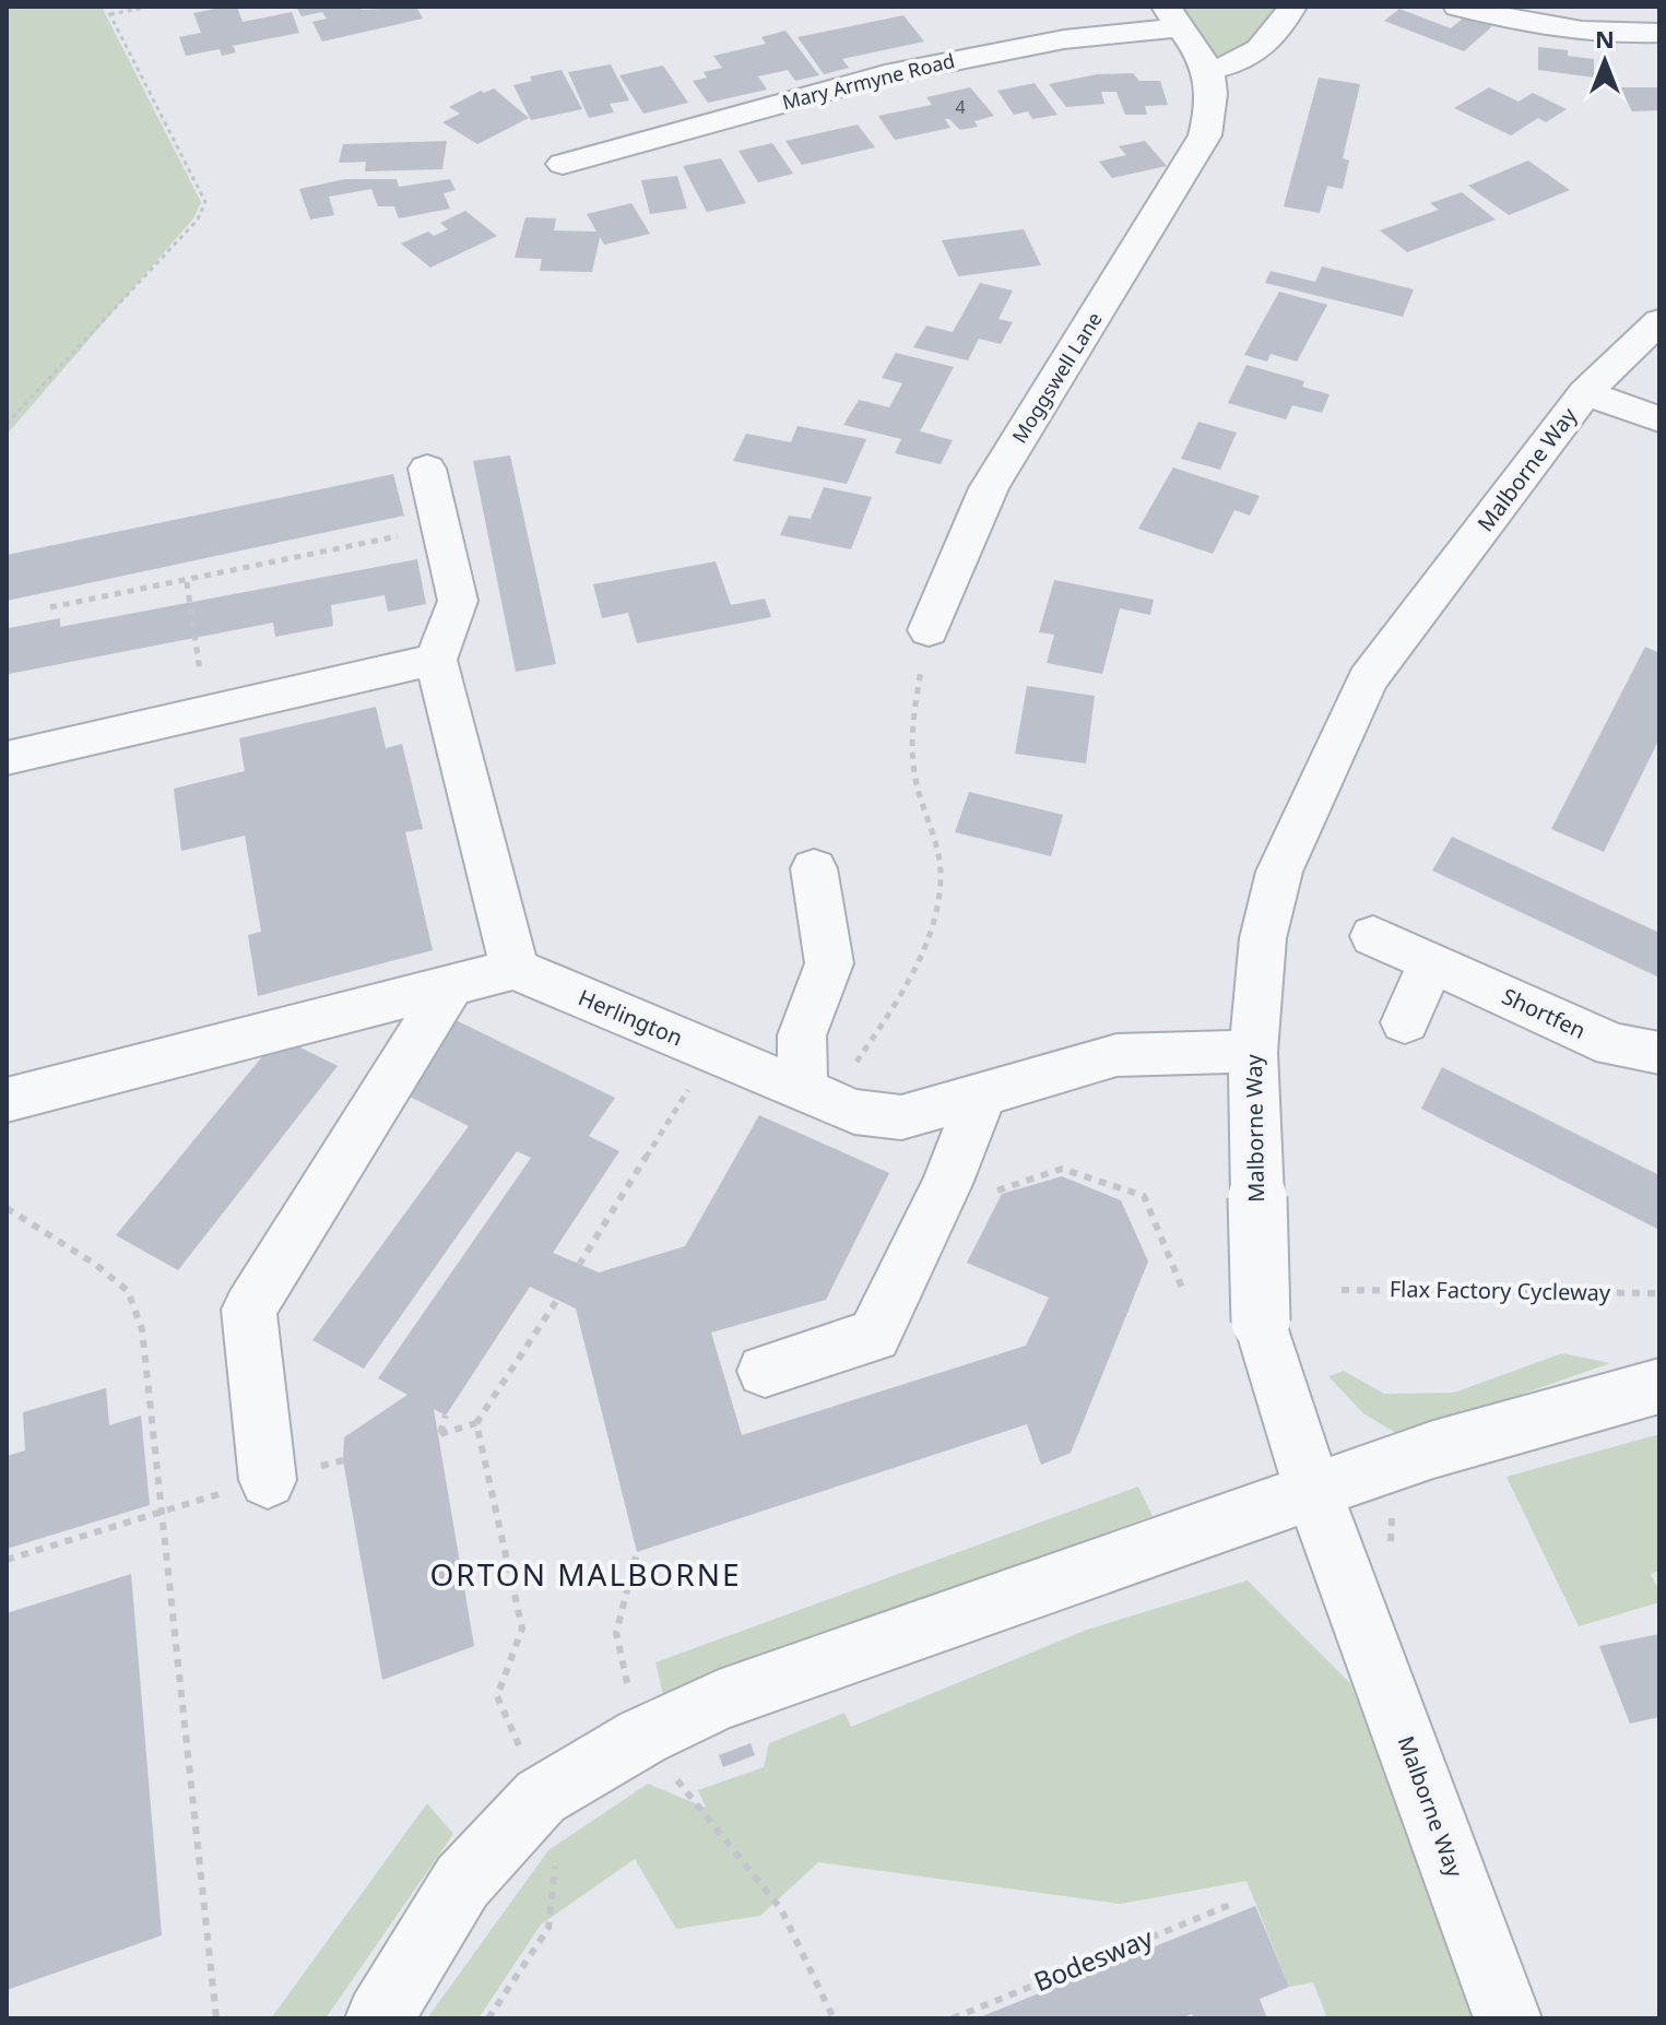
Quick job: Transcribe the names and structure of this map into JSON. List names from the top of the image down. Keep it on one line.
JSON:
{"streets":{"street":["Mary Armyne Road","Moggswell Lane","Malborne Way","Shortfen","Herlington"],"path":["Flax Factory Cycleway","Bodesway"]},"crossings":[["Malborne Way","Herlington"]],"districts":["ORTON MALBORNE"],"house_numbers":["4"],"north":"top"}
